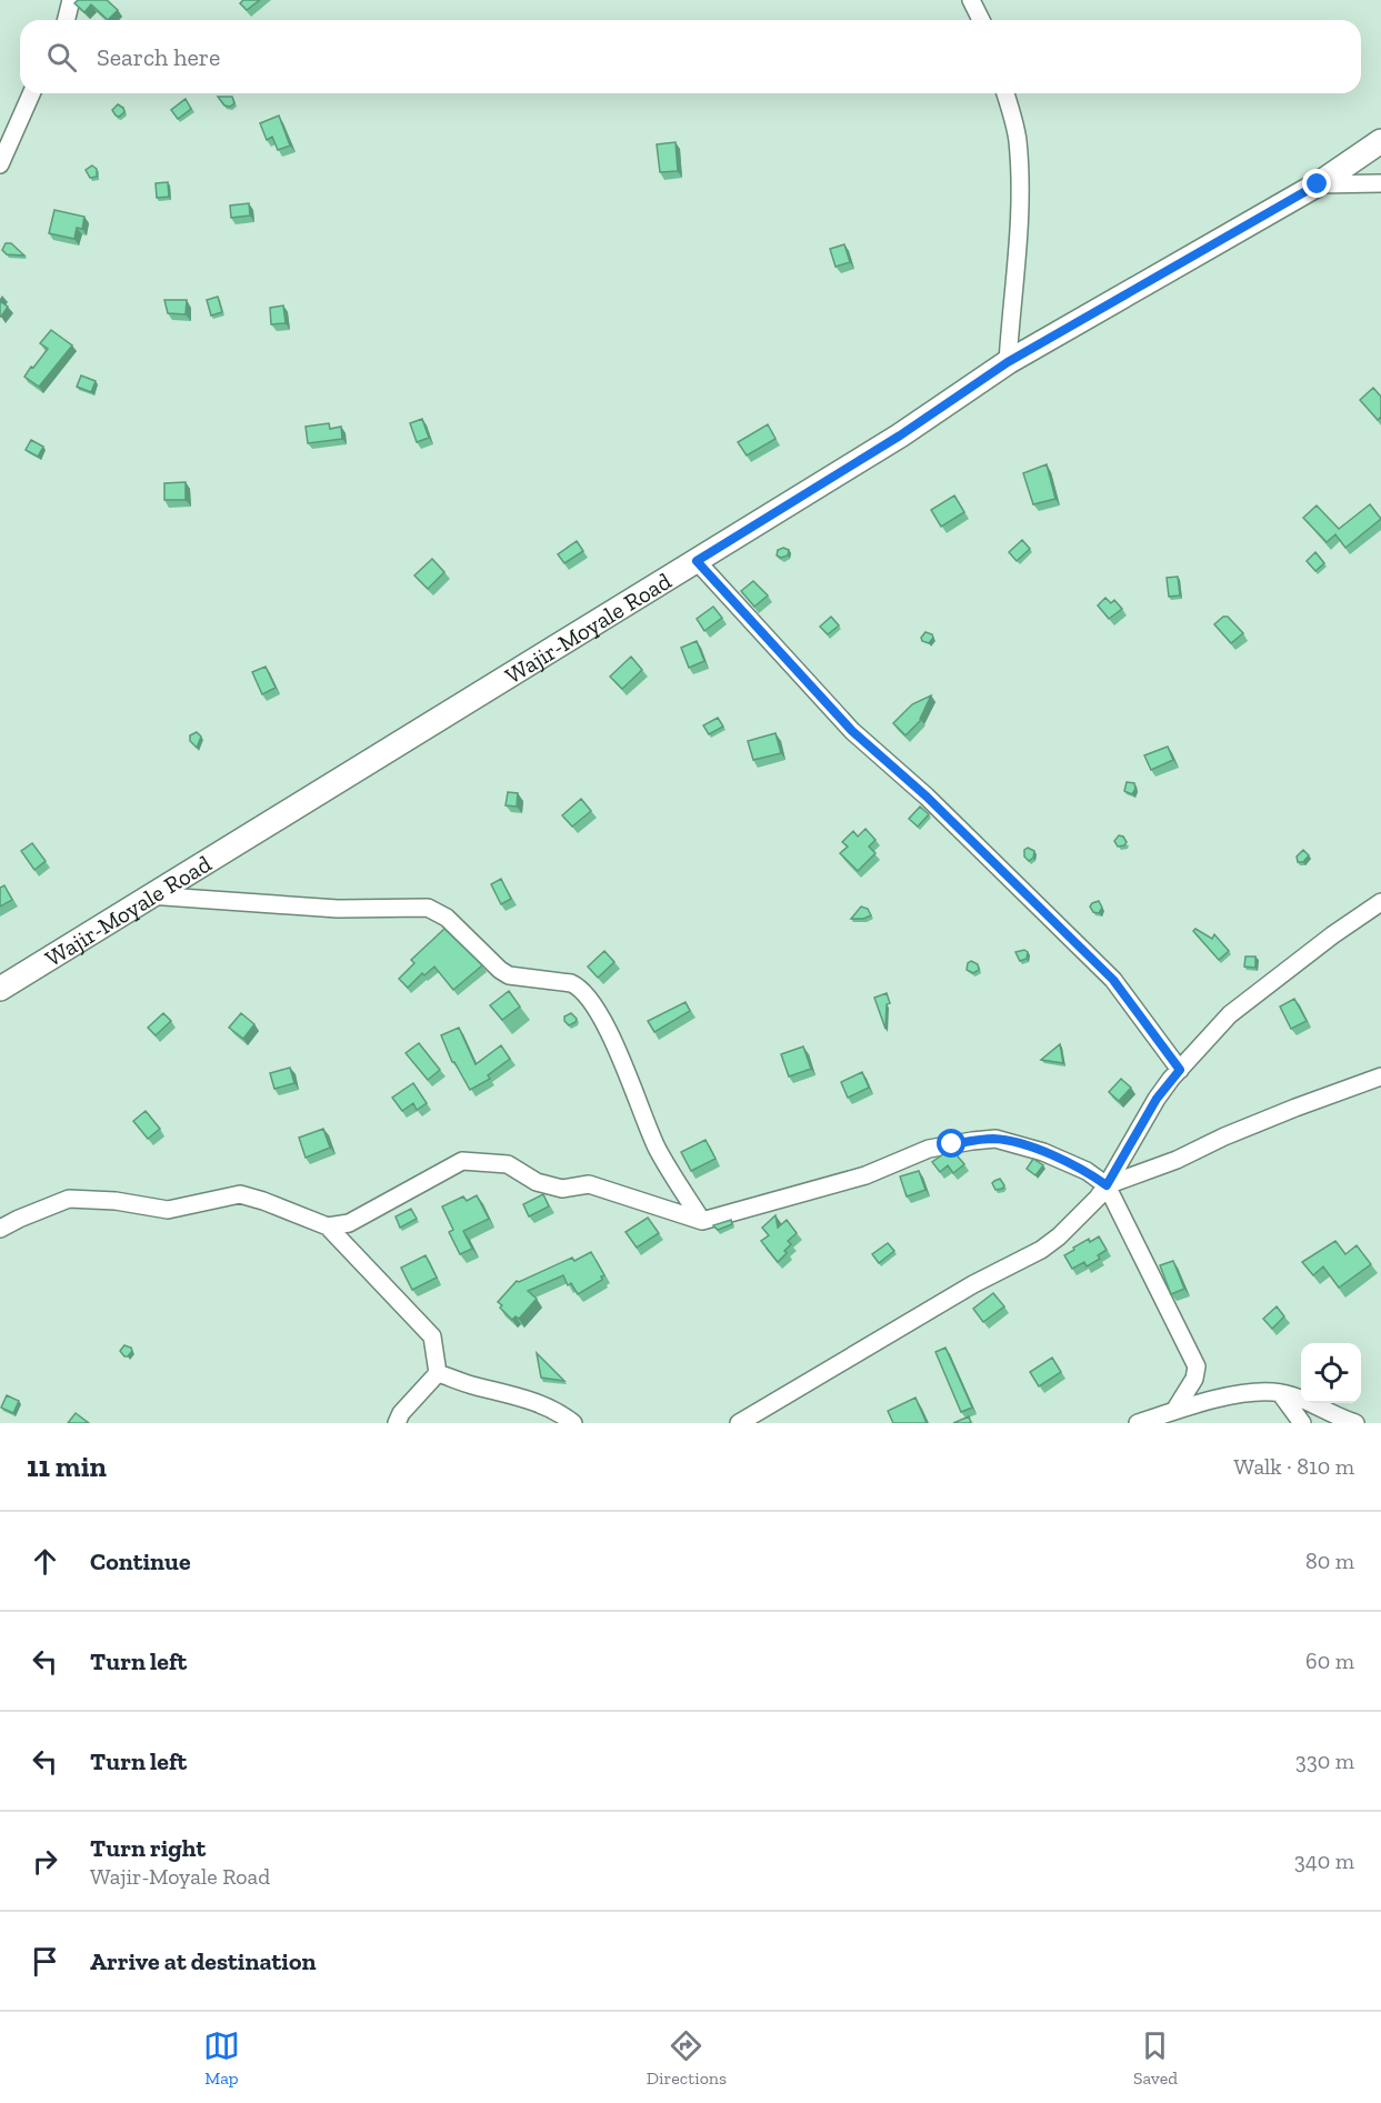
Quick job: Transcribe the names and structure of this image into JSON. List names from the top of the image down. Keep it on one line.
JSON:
{"streets":{"main road":["Wajir-Moyale Road"]},"page":{"search":"Search here","heading":["11 min","Walk · 810 m"],"list":[["Continue","80 m"],["Turn left","60 m"],["Turn left","330 m"],["Turn right","Wajir-Moyale Road","340 m"],"Arrive at destination"],"nav":["Map","Directions","Saved"]}}
